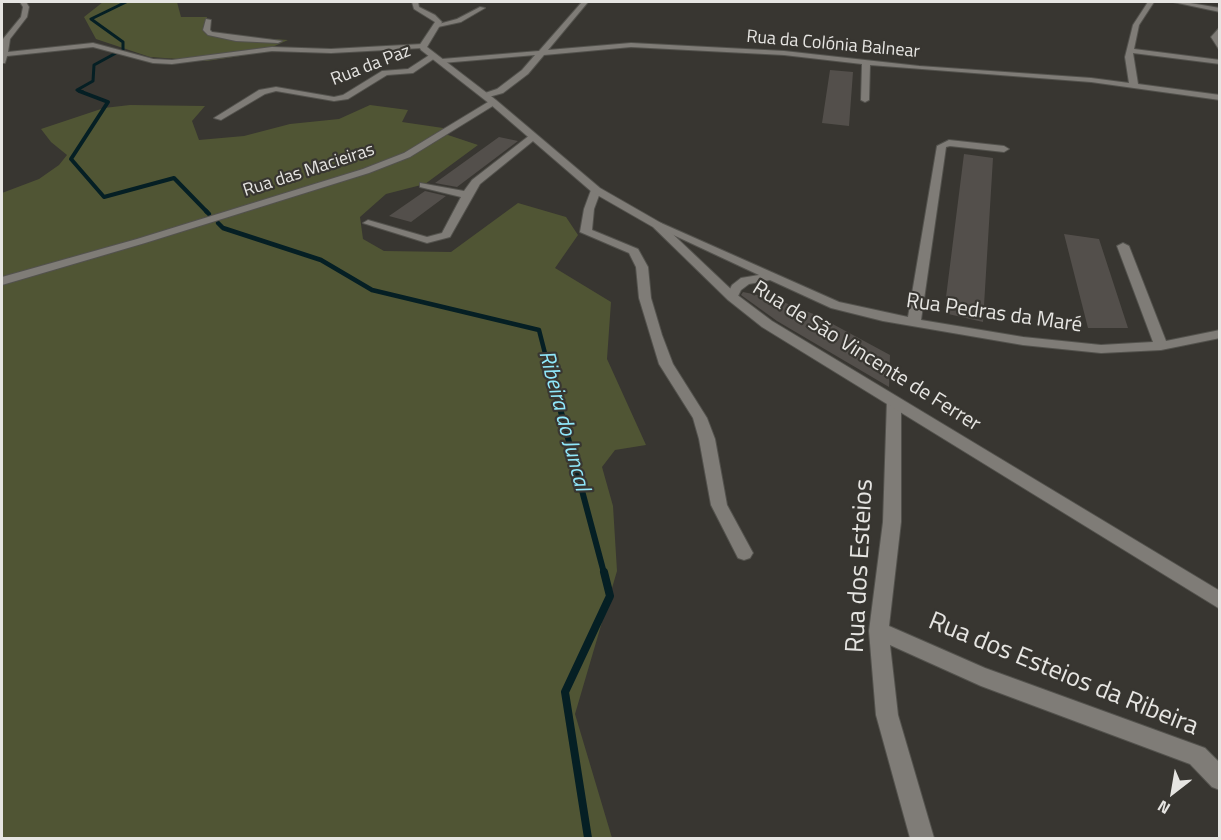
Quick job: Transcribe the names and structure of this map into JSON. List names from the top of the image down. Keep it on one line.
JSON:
{"streets":{"street":["Rua da Colónia Balnear","Rua da Paz","Rua das Macieiras","Rua Pedras da Maré","Rua de São Vincente de Ferrer","Rua dos Esteios","Rua dos Esteios da Ribeira"]},"crossings":[["Rua da Colónia Balnear","Rua da Paz"],["Rua da Colónia Balnear","Rua das Macieiras"],["Rua da Colónia Balnear","Rua de São Vincente de Ferrer"],["Rua da Paz","Rua de São Vincente de Ferrer"],["Rua das Macieiras","Rua de São Vincente de Ferrer"],["Rua Pedras da Maré","Rua de São Vincente de Ferrer"],["Rua de São Vincente de Ferrer","Rua dos Esteios"],["Rua dos Esteios","Rua dos Esteios da Ribeira"]],"water":["Ribeira do Juncal"],"north":"bottom left"}
